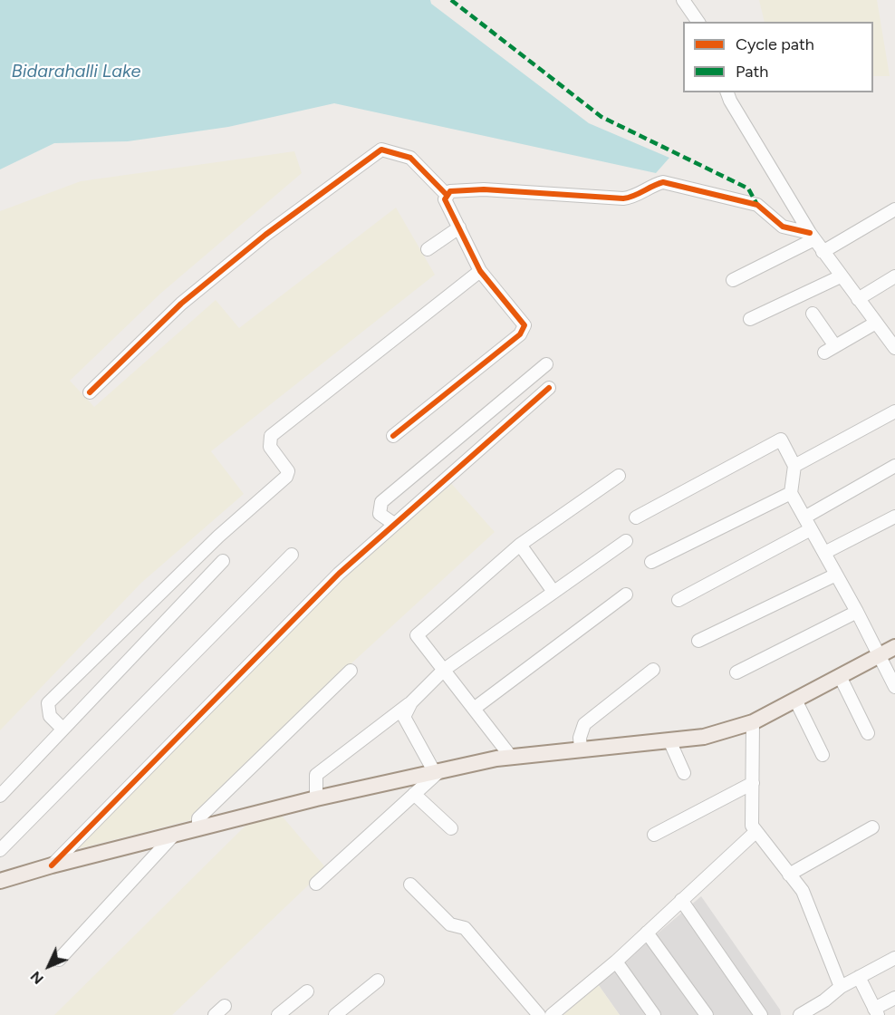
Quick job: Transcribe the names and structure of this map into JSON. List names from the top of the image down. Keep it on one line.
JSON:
{"water":["Bidarahalli Lake"],"legend":["Cycle path","Path"],"north":"bottom left"}
